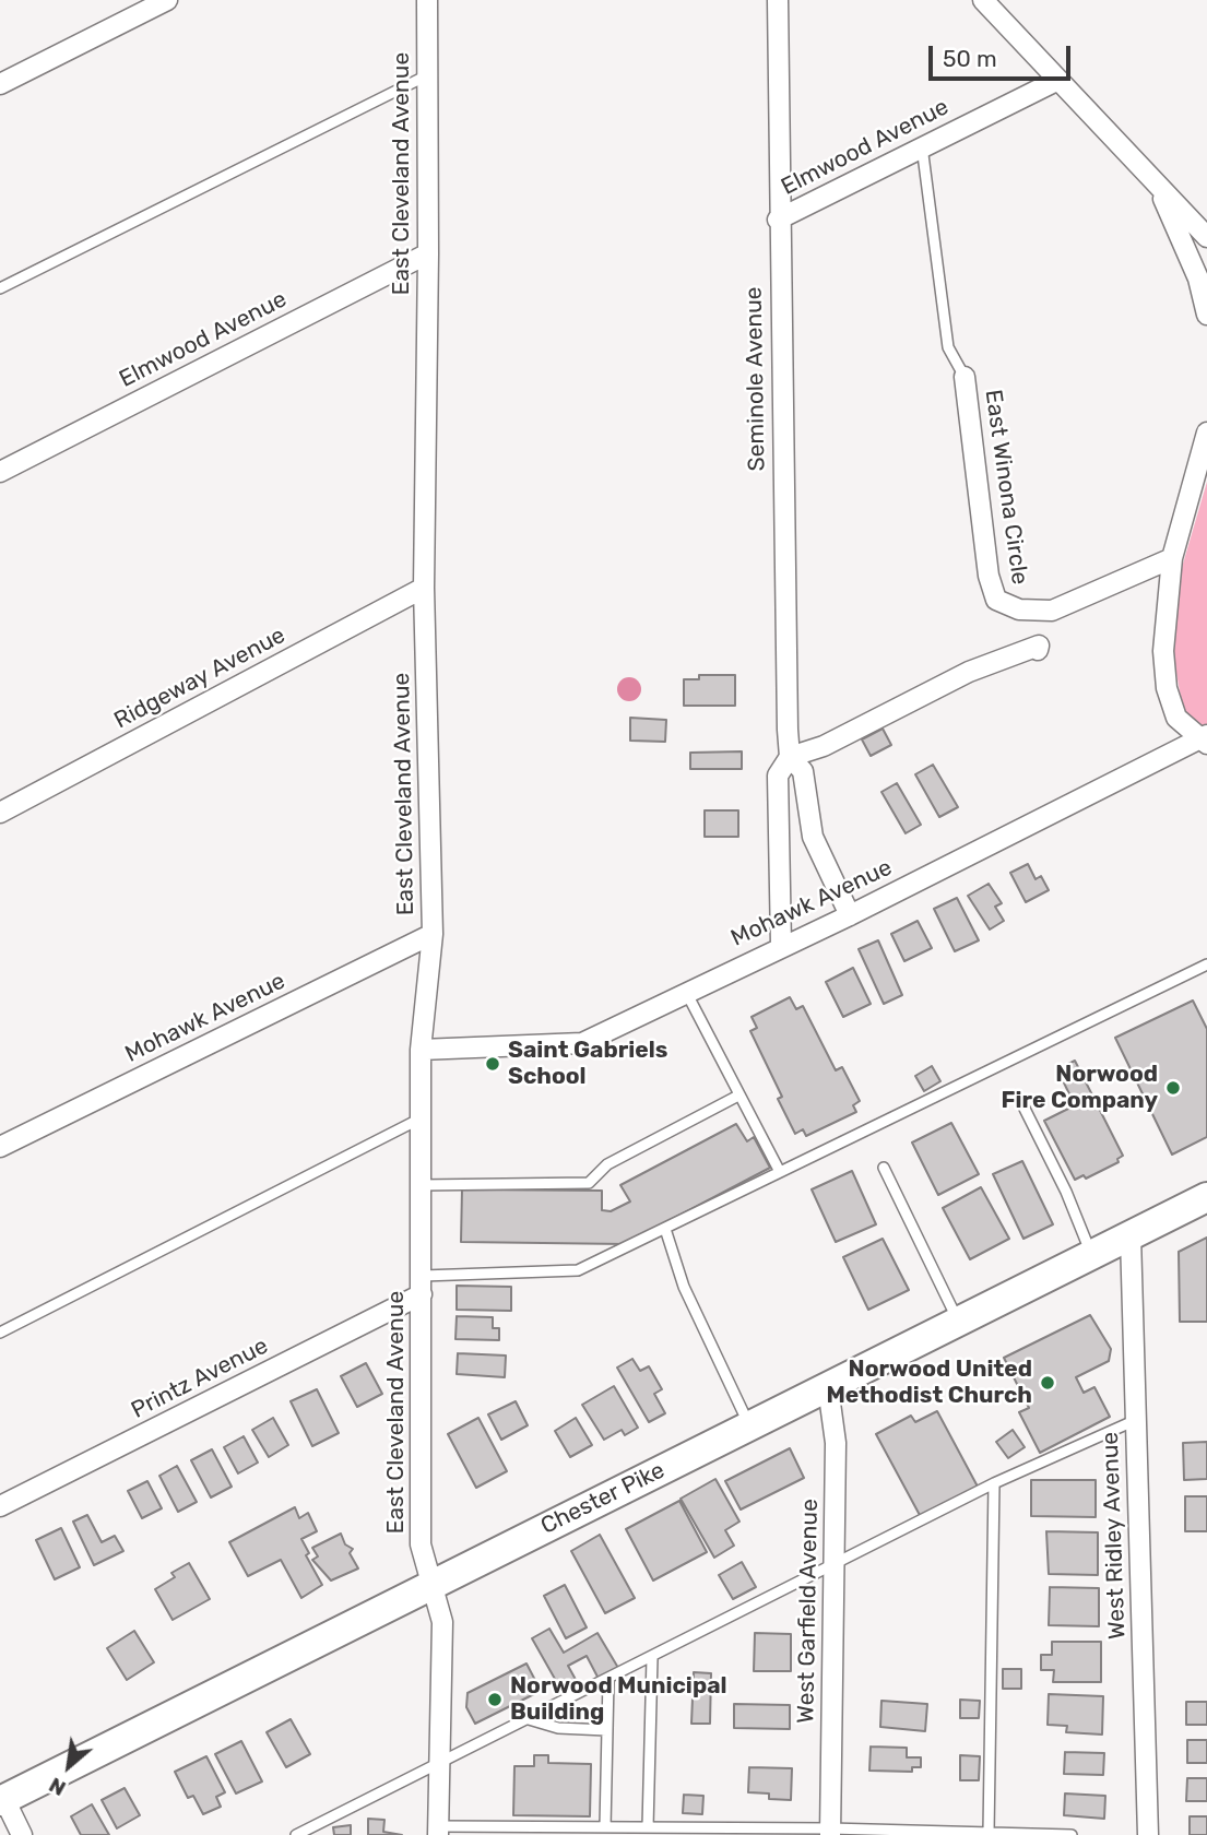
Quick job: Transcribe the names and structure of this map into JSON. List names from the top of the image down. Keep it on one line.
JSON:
{"streets":{"main road":["Chester Pike"],"street":["Elmwood Avenue","East Cleveland Avenue","Seminole Avenue","East Winona Circle","Ridgeway Avenue","Mohawk Avenue","Printz Avenue","West Ridley Avenue","West Garfield Avenue"]},"crossings":[["Elmwood Avenue","East Cleveland Avenue"],["Elmwood Avenue","Seminole Avenue"],["East Cleveland Avenue","Ridgeway Avenue"],["East Cleveland Avenue","Mohawk Avenue"],["East Cleveland Avenue","Printz Avenue"],["East Cleveland Avenue","Chester Pike"],["Seminole Avenue","Mohawk Avenue"],["Chester Pike","West Ridley Avenue"],["Chester Pike","West Garfield Avenue"]],"places":["Saint Gabriels School","Norwood Fire Company","Norwood United Methodist Church","Norwood Municipal Building"],"scale_bar":"50 m","north":"bottom left"}
